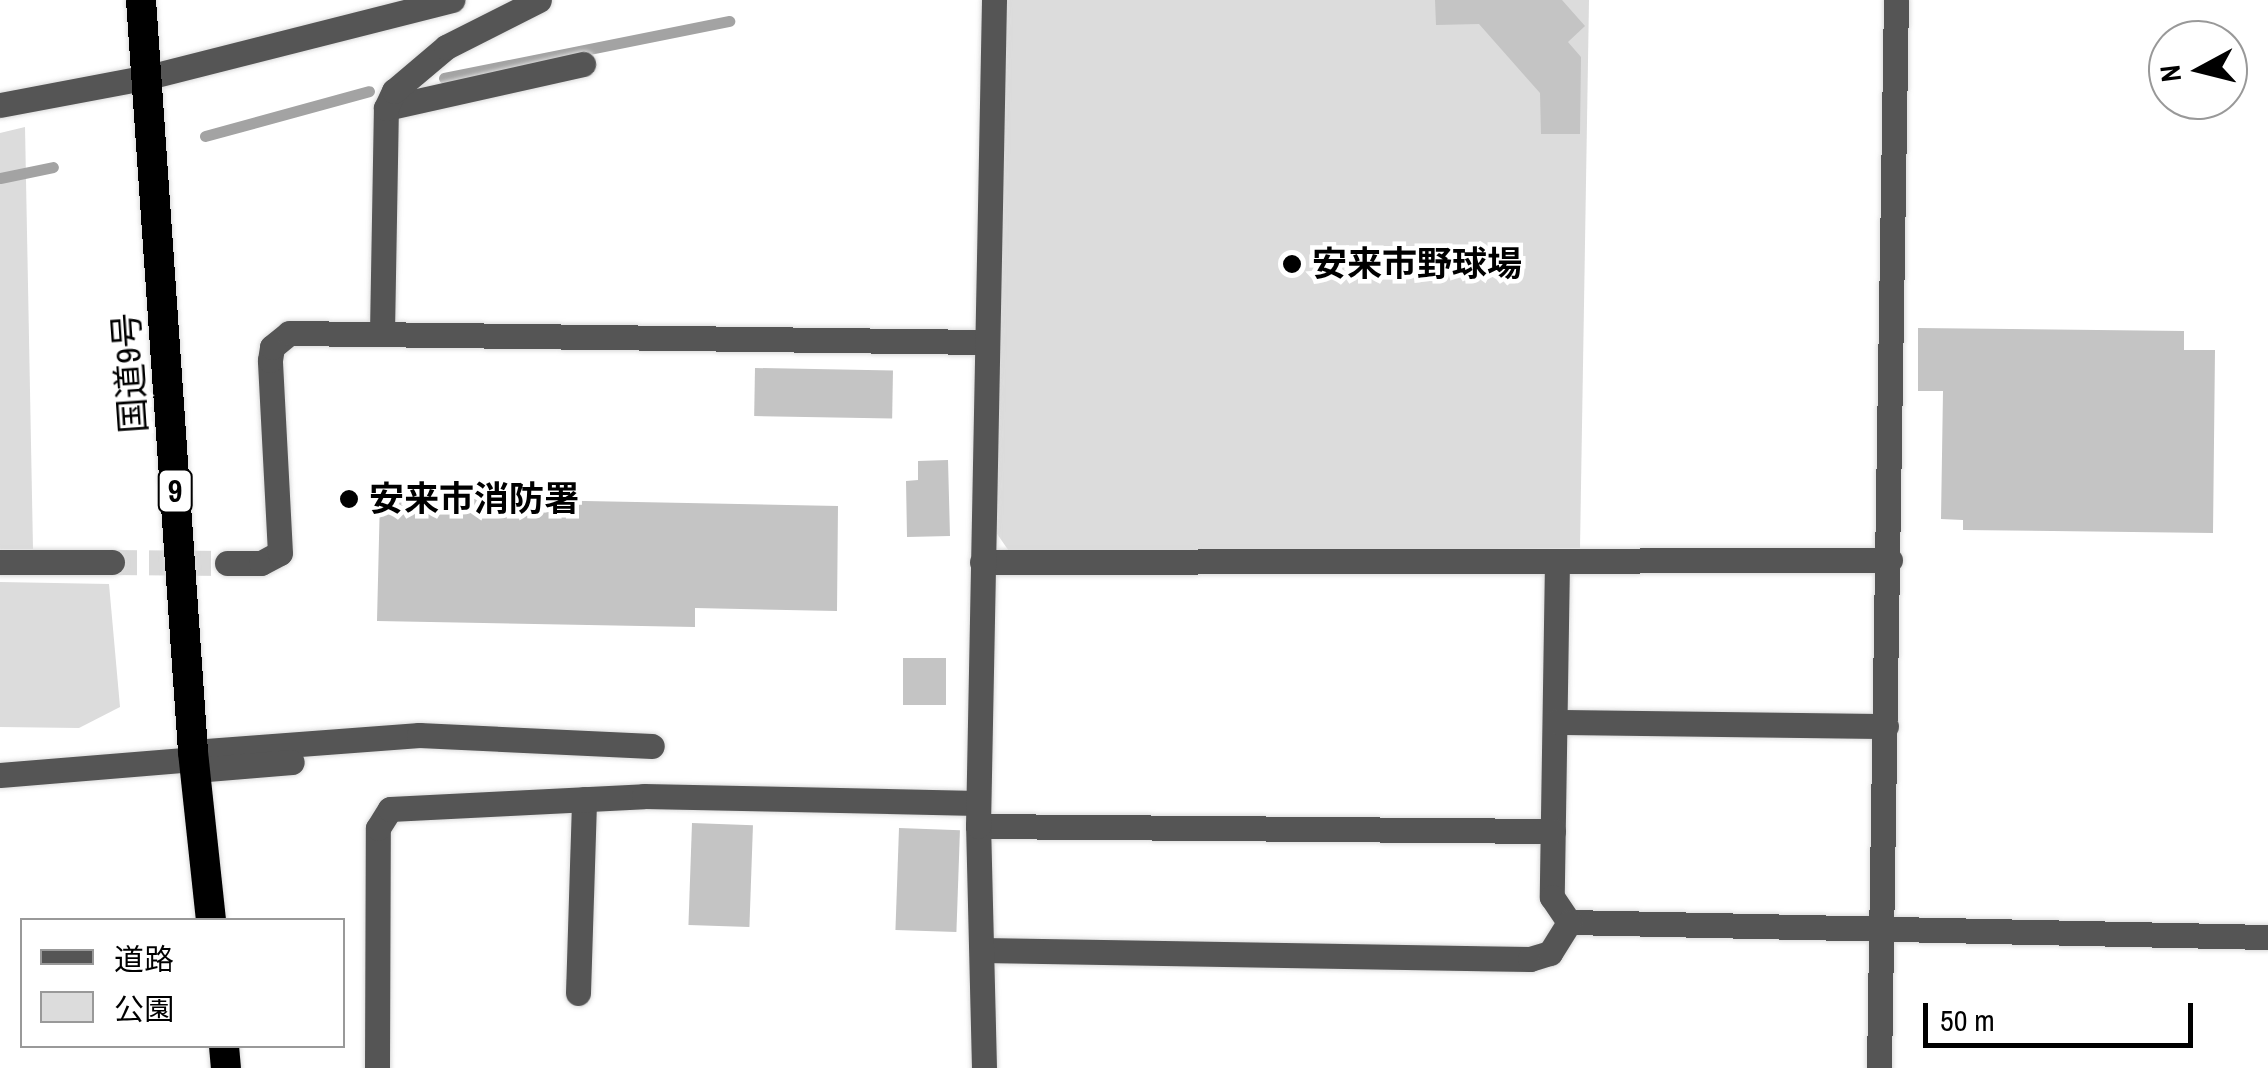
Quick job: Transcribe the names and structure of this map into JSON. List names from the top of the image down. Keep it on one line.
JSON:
{"streets":{"highway":["国道9号","9"]},"places":["安来市野球場","安来市消防署"],"legend":["道路","公園"],"scale_bar":"50 m","north":"left"}
